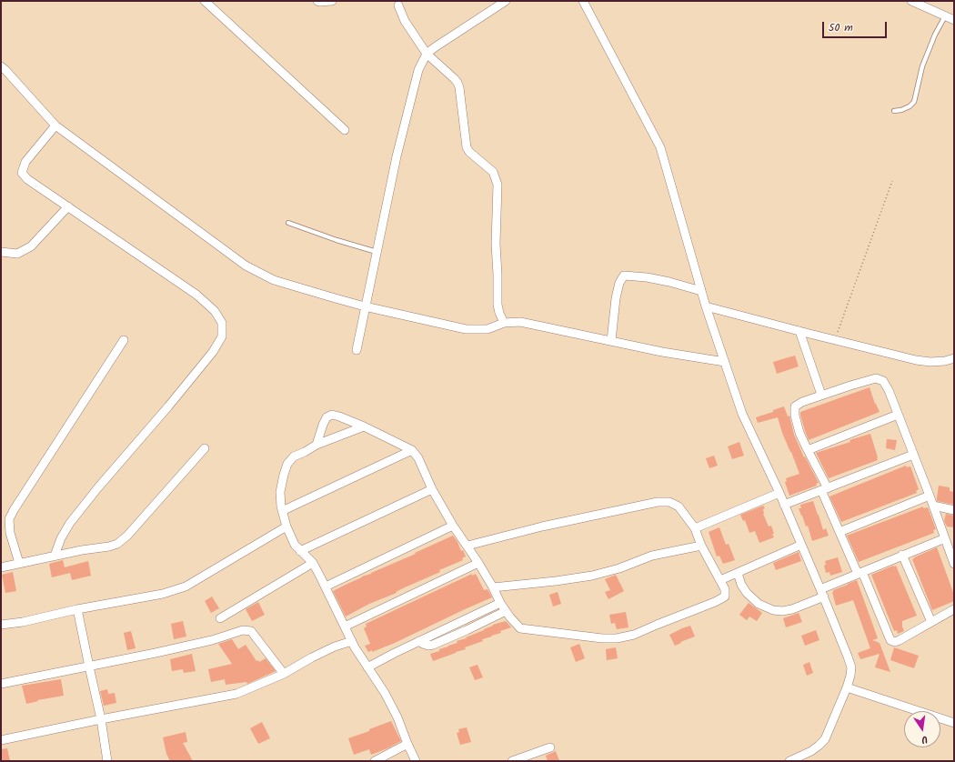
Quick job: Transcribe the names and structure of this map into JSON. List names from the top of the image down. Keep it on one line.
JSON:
{"scale_bar":"50 m","north":"bottom"}
